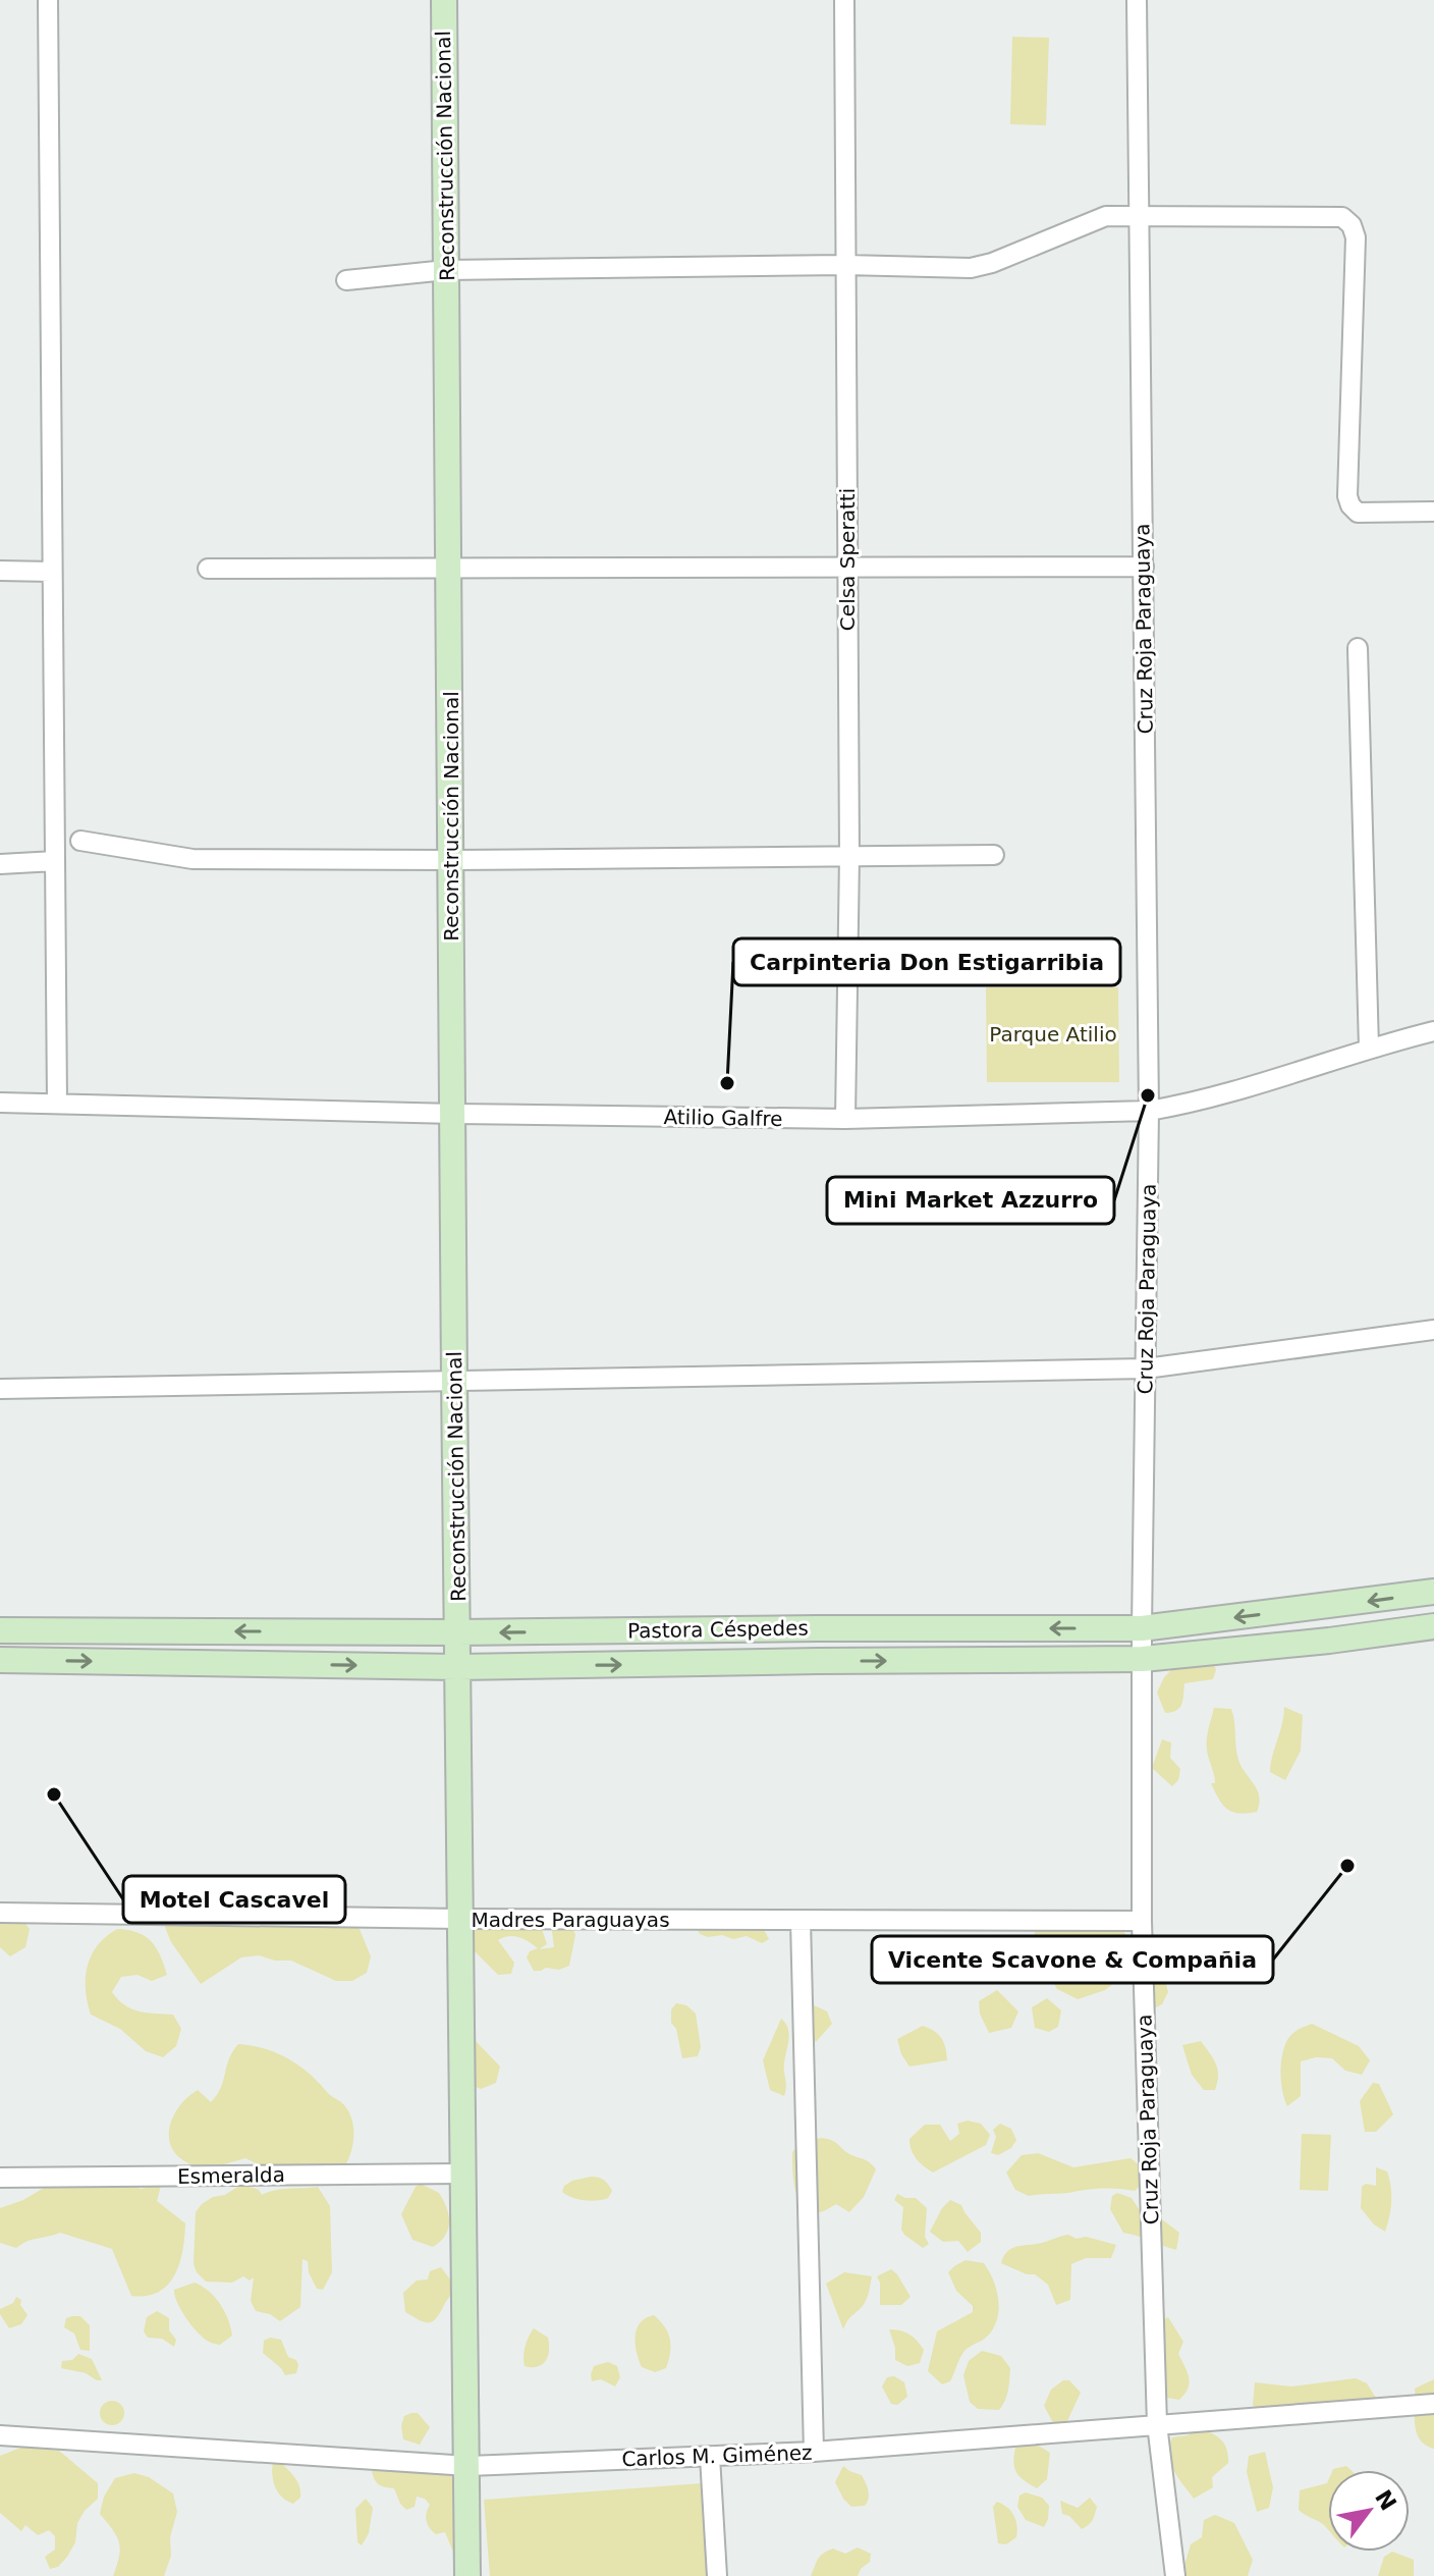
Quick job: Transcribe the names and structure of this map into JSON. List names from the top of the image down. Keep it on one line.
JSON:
{"streets":{"main road":["Reconstrucción Nacional","Pastora Céspedes"],"street":["Celsa Speratti","Cruz Roja Paraguaya","Atilio Galfre","Madres Paraguayas","Esmeralda","Carlos M. Giménez"]},"crossings":[["Reconstrucción Nacional","Atilio Galfre"],["Reconstrucción Nacional","Pastora Céspedes"],["Reconstrucción Nacional","Madres Paraguayas"],["Reconstrucción Nacional","Esmeralda"],["Reconstrucción Nacional","Carlos M. Giménez"],["Celsa Speratti","Atilio Galfre"],["Cruz Roja Paraguaya","Atilio Galfre"],["Cruz Roja Paraguaya","Pastora Céspedes"],["Cruz Roja Paraguaya","Madres Paraguayas"],["Cruz Roja Paraguaya","Carlos M. Giménez"]],"parks":["Parque Atilio"],"places":["Carpinteria Don Estigarribia","Mini Market Azzurro","Motel Cascavel","Vicente Scavone & Compañia"],"north":"top right"}
